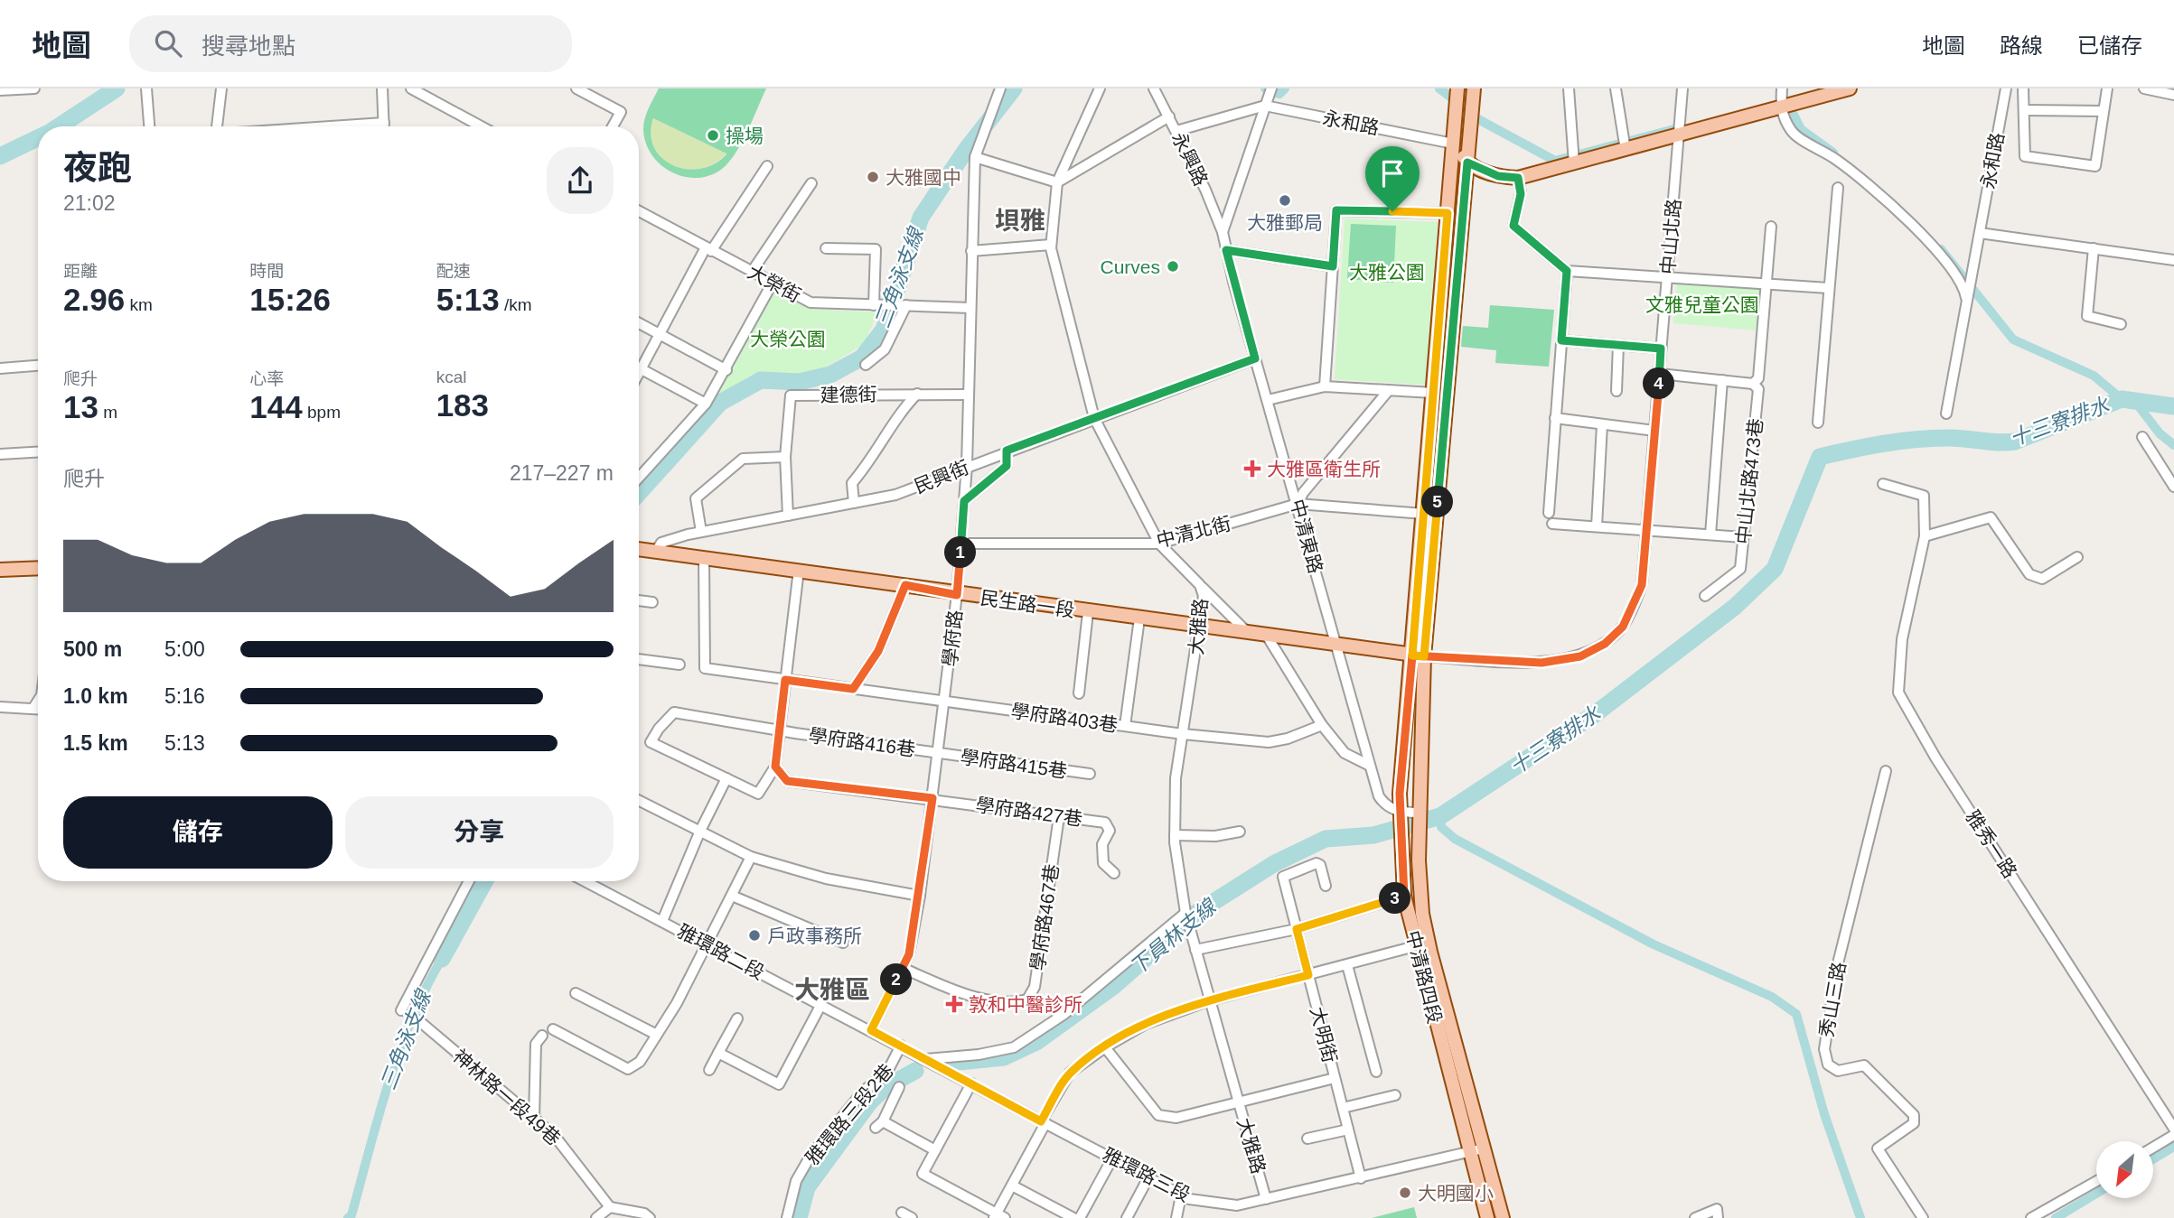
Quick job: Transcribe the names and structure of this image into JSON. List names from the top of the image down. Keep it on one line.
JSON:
{"streets":{"main road":["民生路一段","中清路四段"],"street":["永和路","永興路","中山北路","大榮街","建德街","民興街","中山北路473巷","中清北街","中清東路","大雅路","學府路","學府路403巷","學府路416巷","學府路415巷","學府路427巷","雅秀一路","學府路467巷","雅環路二段","秀山三路","大明街","神林路一段49巷","雅環路三段2巷","雅環路三段"]},"crossings":[["永和路","永興路"],["永和路","中清東路"],["永興路","中清東路"],["中山北路","民生路一段"],["中山北路","中清路四段"],["大榮街","學府路"],["建德街","民興街"],["建德街","學府路"],["民興街","中清東路"],["民興街","民生路一段"],["民興街","大雅路"],["民興街","學府路"],["中清北街","中清東路"],["中清北街","大雅路"],["中清北街","學府路"],["中清東路","民生路一段"],["中清東路","中清路四段"],["民生路一段","大雅路"],["民生路一段","學府路"],["民生路一段","學府路403巷"],["民生路一段","中清路四段"],["大雅路","學府路403巷"],["大雅路","雅環路三段"],["學府路","學府路403巷"],["學府路","學府路416巷"],["學府路","學府路415巷"],["學府路","學府路427巷"],["學府路","學府路467巷"],["學府路","雅環路二段"],["學府路","雅環路三段"],["學府路416巷","學府路415巷"],["學府路427巷","學府路467巷"],["雅環路二段","雅環路三段"],["中清路四段","雅環路三段"],["大明街","雅環路三段"],["雅環路三段2巷","雅環路三段"]],"districts":["垻雅","大雅區"],"water":["三角泳支線","十三寮排水","下員林支線"],"parks":["大雅公園","文雅兒童公園","大榮公園"],"places":{"other":["操場","大雅國中","大雅郵局","Curves","戶政事務所","大明國小"],"health":["大雅區衛生所","敦和中醫診所"]},"north":"bottom left","page":{"header":"地圖","search":"搜尋地點","nav":["地圖","路線","已儲存"],"heading":["夜跑","21:02"],"stats":[["距離","2.96 km"],["時間","15:26"],["配速","5:13 /km"],["爬升","13 m"],["心率","144 bpm"],["kcal","183"]],"pins":["4","5","1","3","2"],"chart":["爬升","217–227 m"],"list":[{"name":"500 m","note":"5:00"},{"name":"1.0 km","note":"5:16"},{"name":"1.5 km","note":"5:13"}],"buttons":["儲存","分享"]}}
